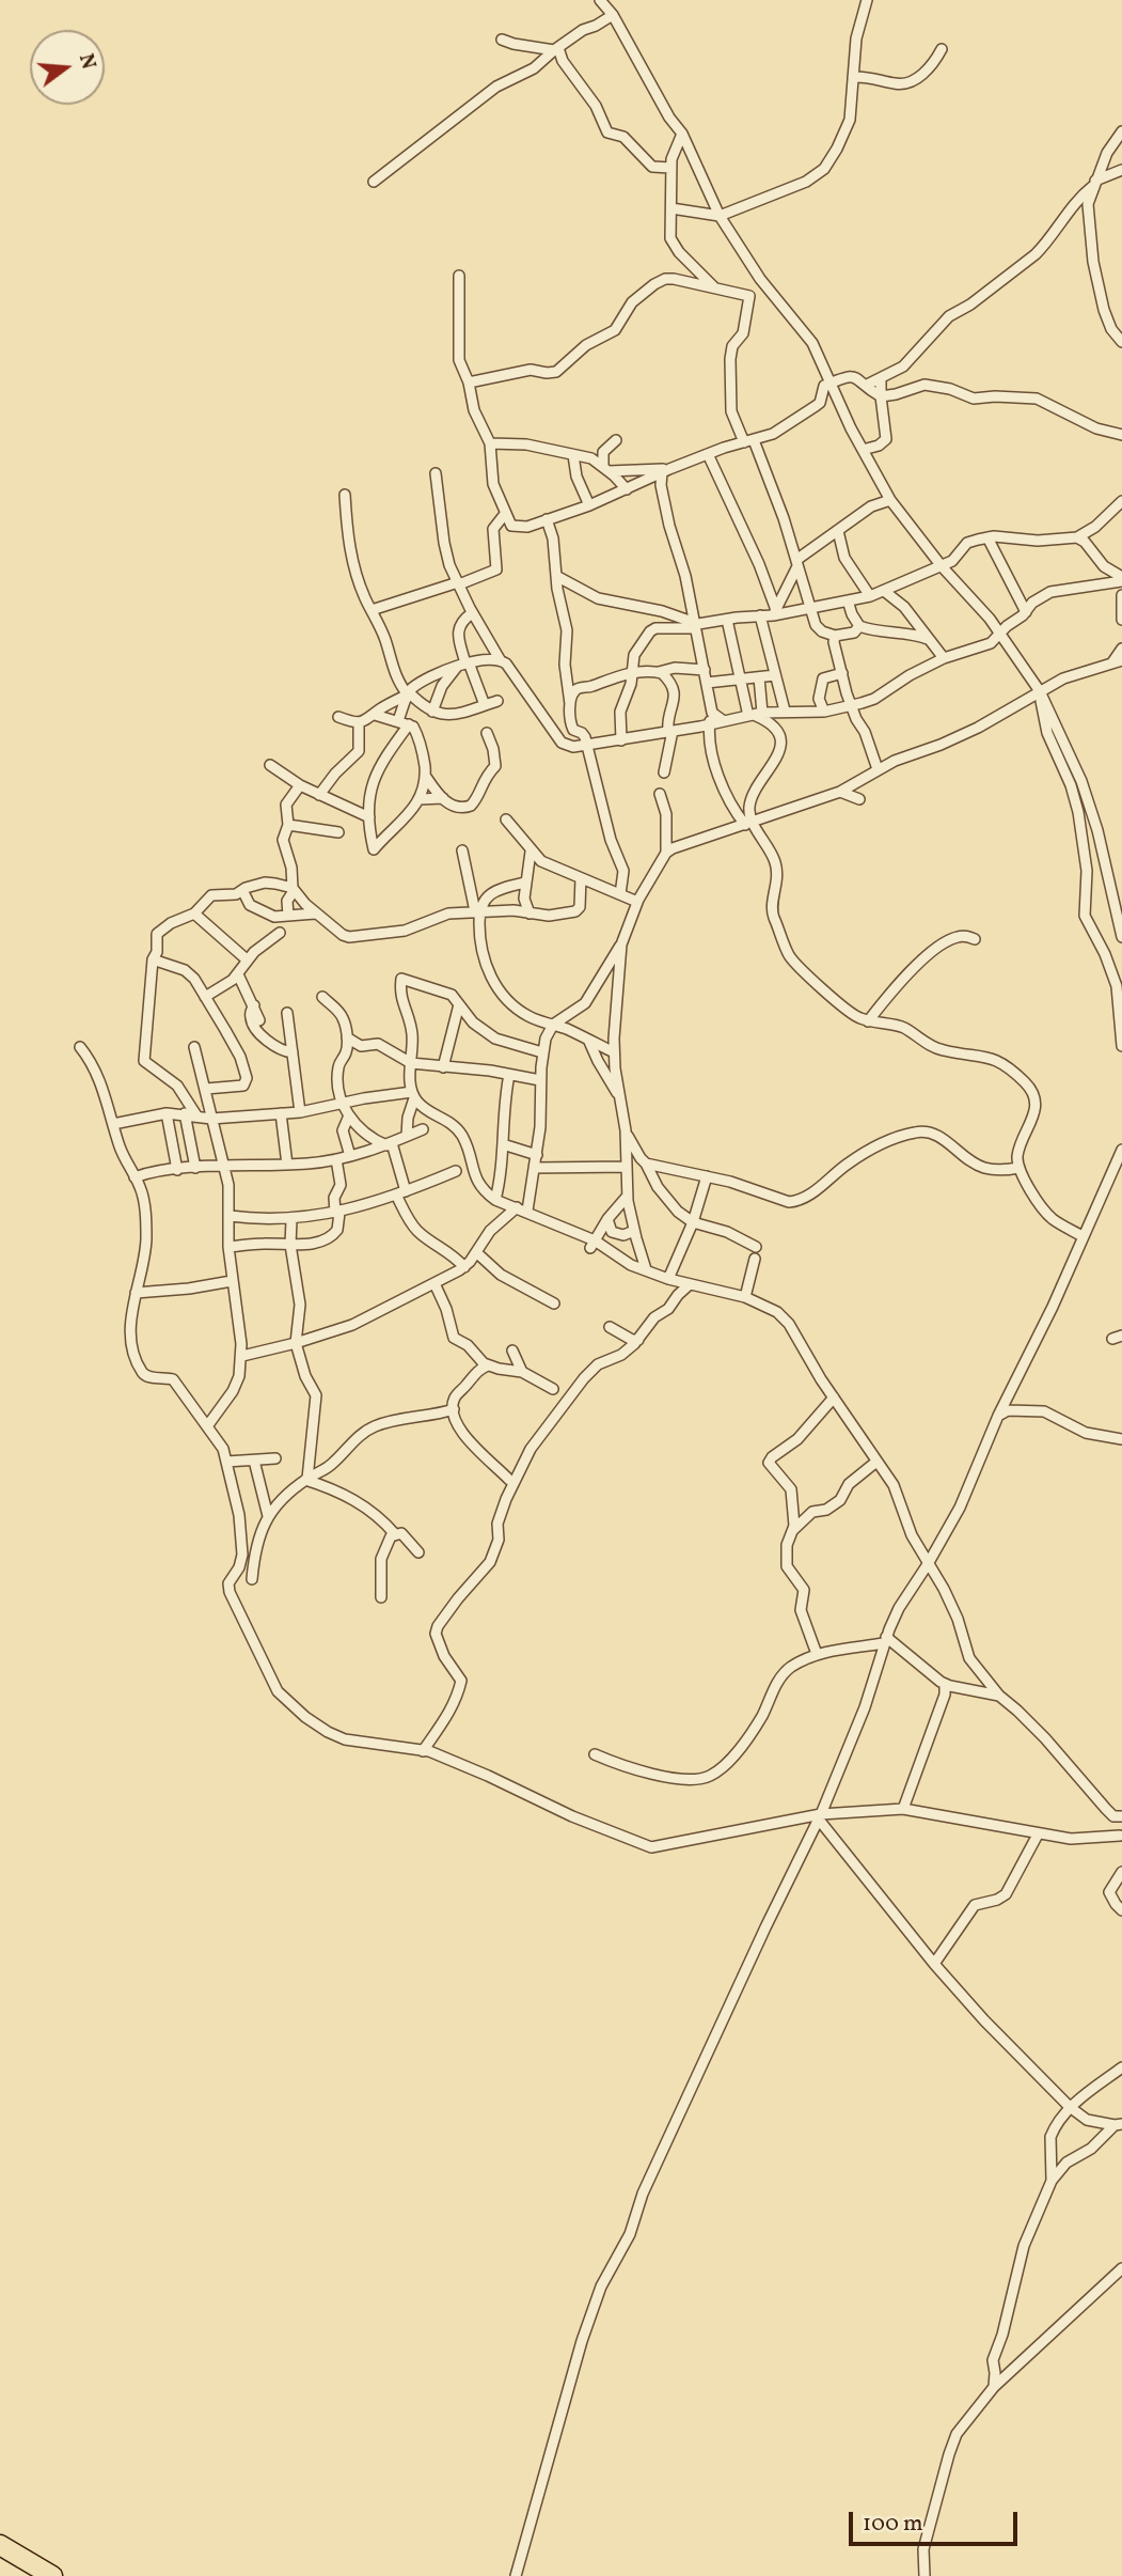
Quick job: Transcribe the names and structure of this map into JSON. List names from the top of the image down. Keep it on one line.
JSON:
{"scale_bar":"100 m","north":"right"}
